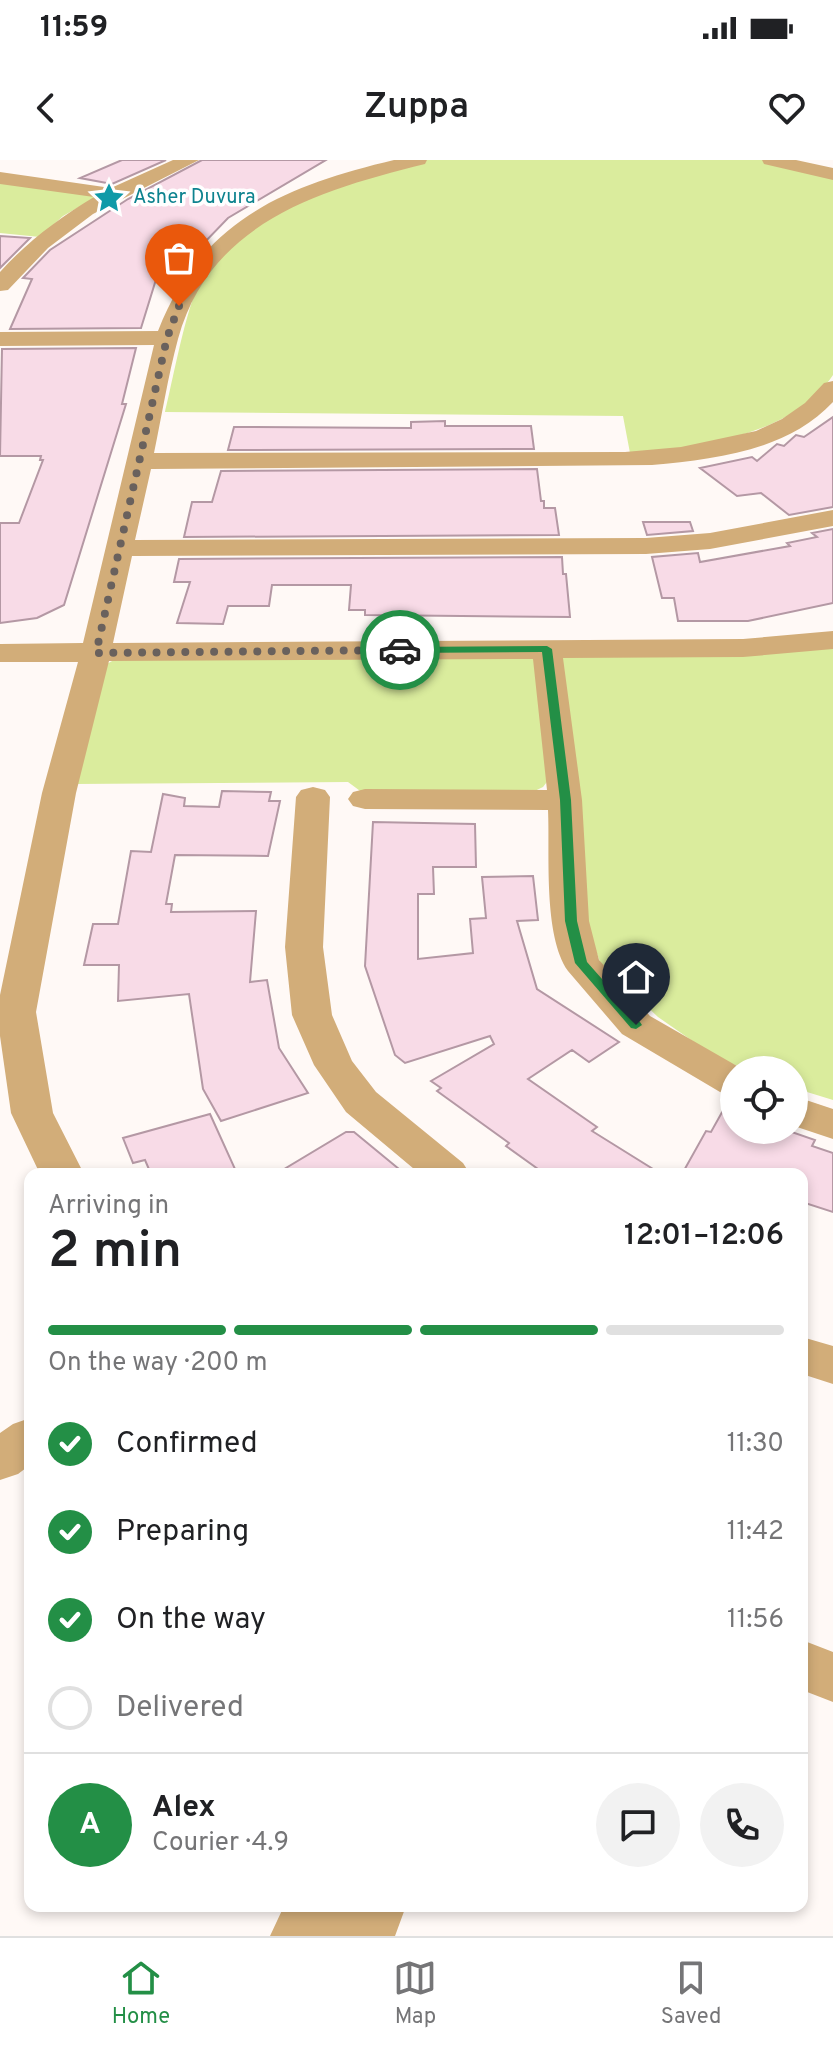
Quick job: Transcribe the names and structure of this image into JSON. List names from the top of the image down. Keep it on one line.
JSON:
{"places":{"place":["Asher Duvura"]},"page":{"status":"11:59","header":"Zuppa","heading":["2 min","Arriving in","12:01–12:06"],"panel":["Alex","Courier · 4.9"],"bar":"On the way · 200 m","list":[["Confirmed","11:30"],["Preparing","11:42"],["On the way","11:56"],"Delivered"],"round":"A","tabs":["Home","Map","Saved"]}}
